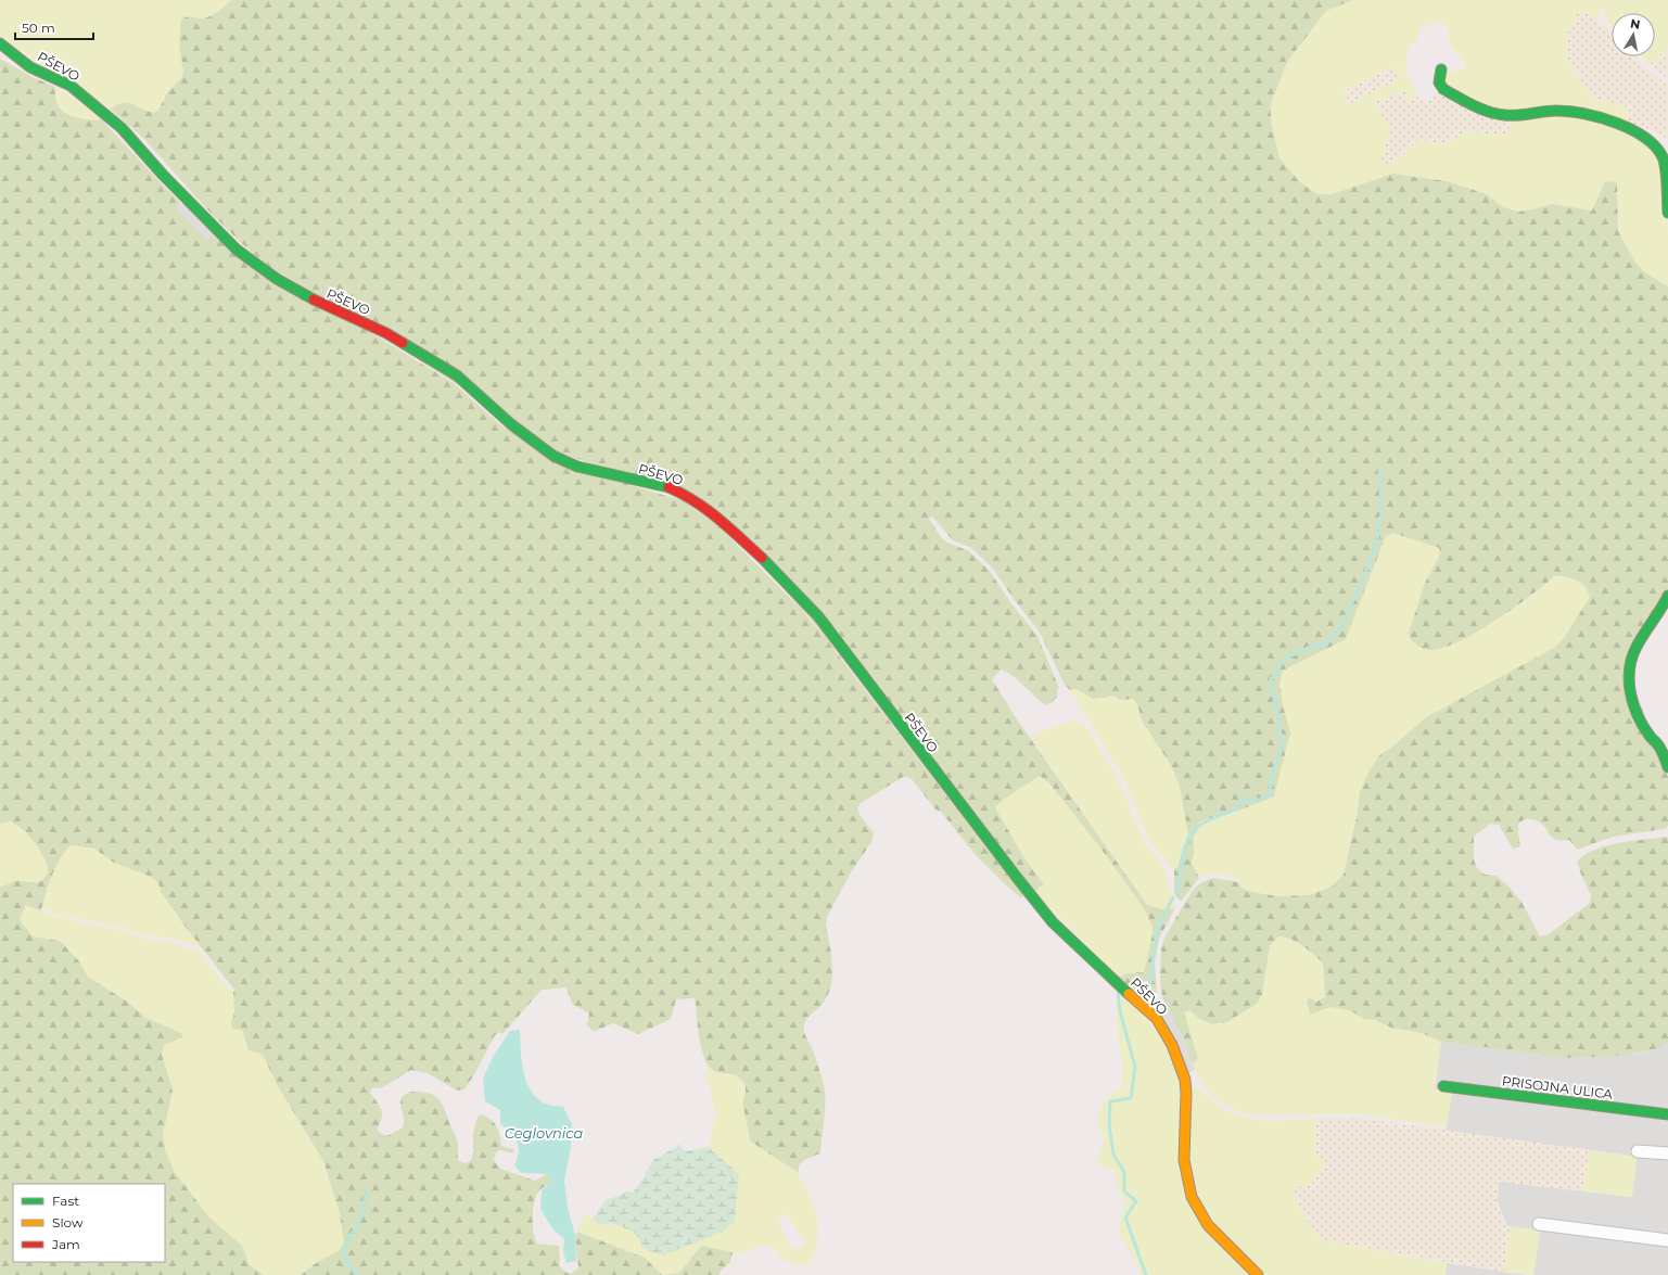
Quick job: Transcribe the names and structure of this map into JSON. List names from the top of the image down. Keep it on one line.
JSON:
{"streets":{"street":["PŠEVO","PRISOJNA ULICA"]},"water":["Ceglovnica"],"legend":["Fast","Slow","Jam"],"scale_bar":"50 m","north":"top"}
